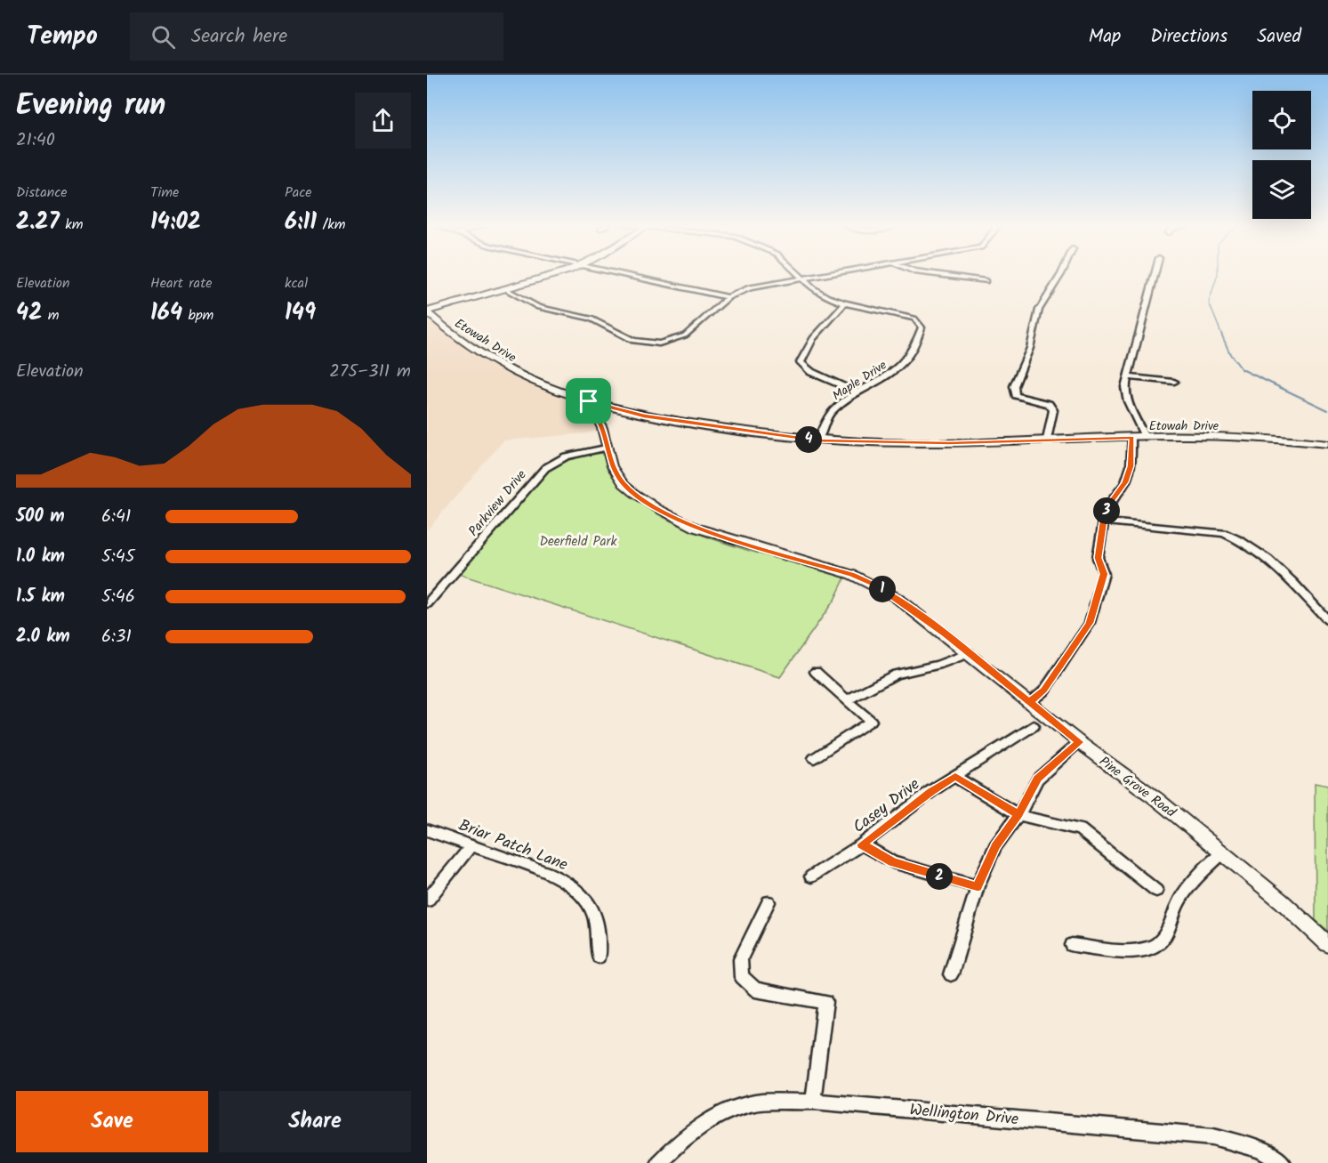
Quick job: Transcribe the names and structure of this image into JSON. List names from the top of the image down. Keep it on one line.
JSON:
{"streets":{"street":["Etowah Drive","Maple Drive","Parkview Drive","Pine Grove Road","Casey Drive","Briar Patch Lane","Wellington Drive"]},"crossings":[["Etowah Drive","Maple Drive"],["Etowah Drive","Pine Grove Road"],["Parkview Drive","Pine Grove Road"]],"parks":["Deerfield Park"],"page":{"header":"Tempo","search":"Search here","nav":["Map","Directions","Saved"],"heading":["Evening run","21:40"],"stats":[["Distance","2.27 km"],["Time","14:02"],["Pace","6:11 /km"],["Elevation","42 m"],["Heart rate","164 bpm"],["kcal","149"]],"chart":["Elevation","275–311 m"],"pins":["4","3","1","2"],"list":[{"name":"500 m","note":"6:41"},{"name":"1.0 km","note":"5:45"},{"name":"1.5 km","note":"5:46"},{"name":"2.0 km","note":"6:31"}],"buttons":["Save","Share"]}}
